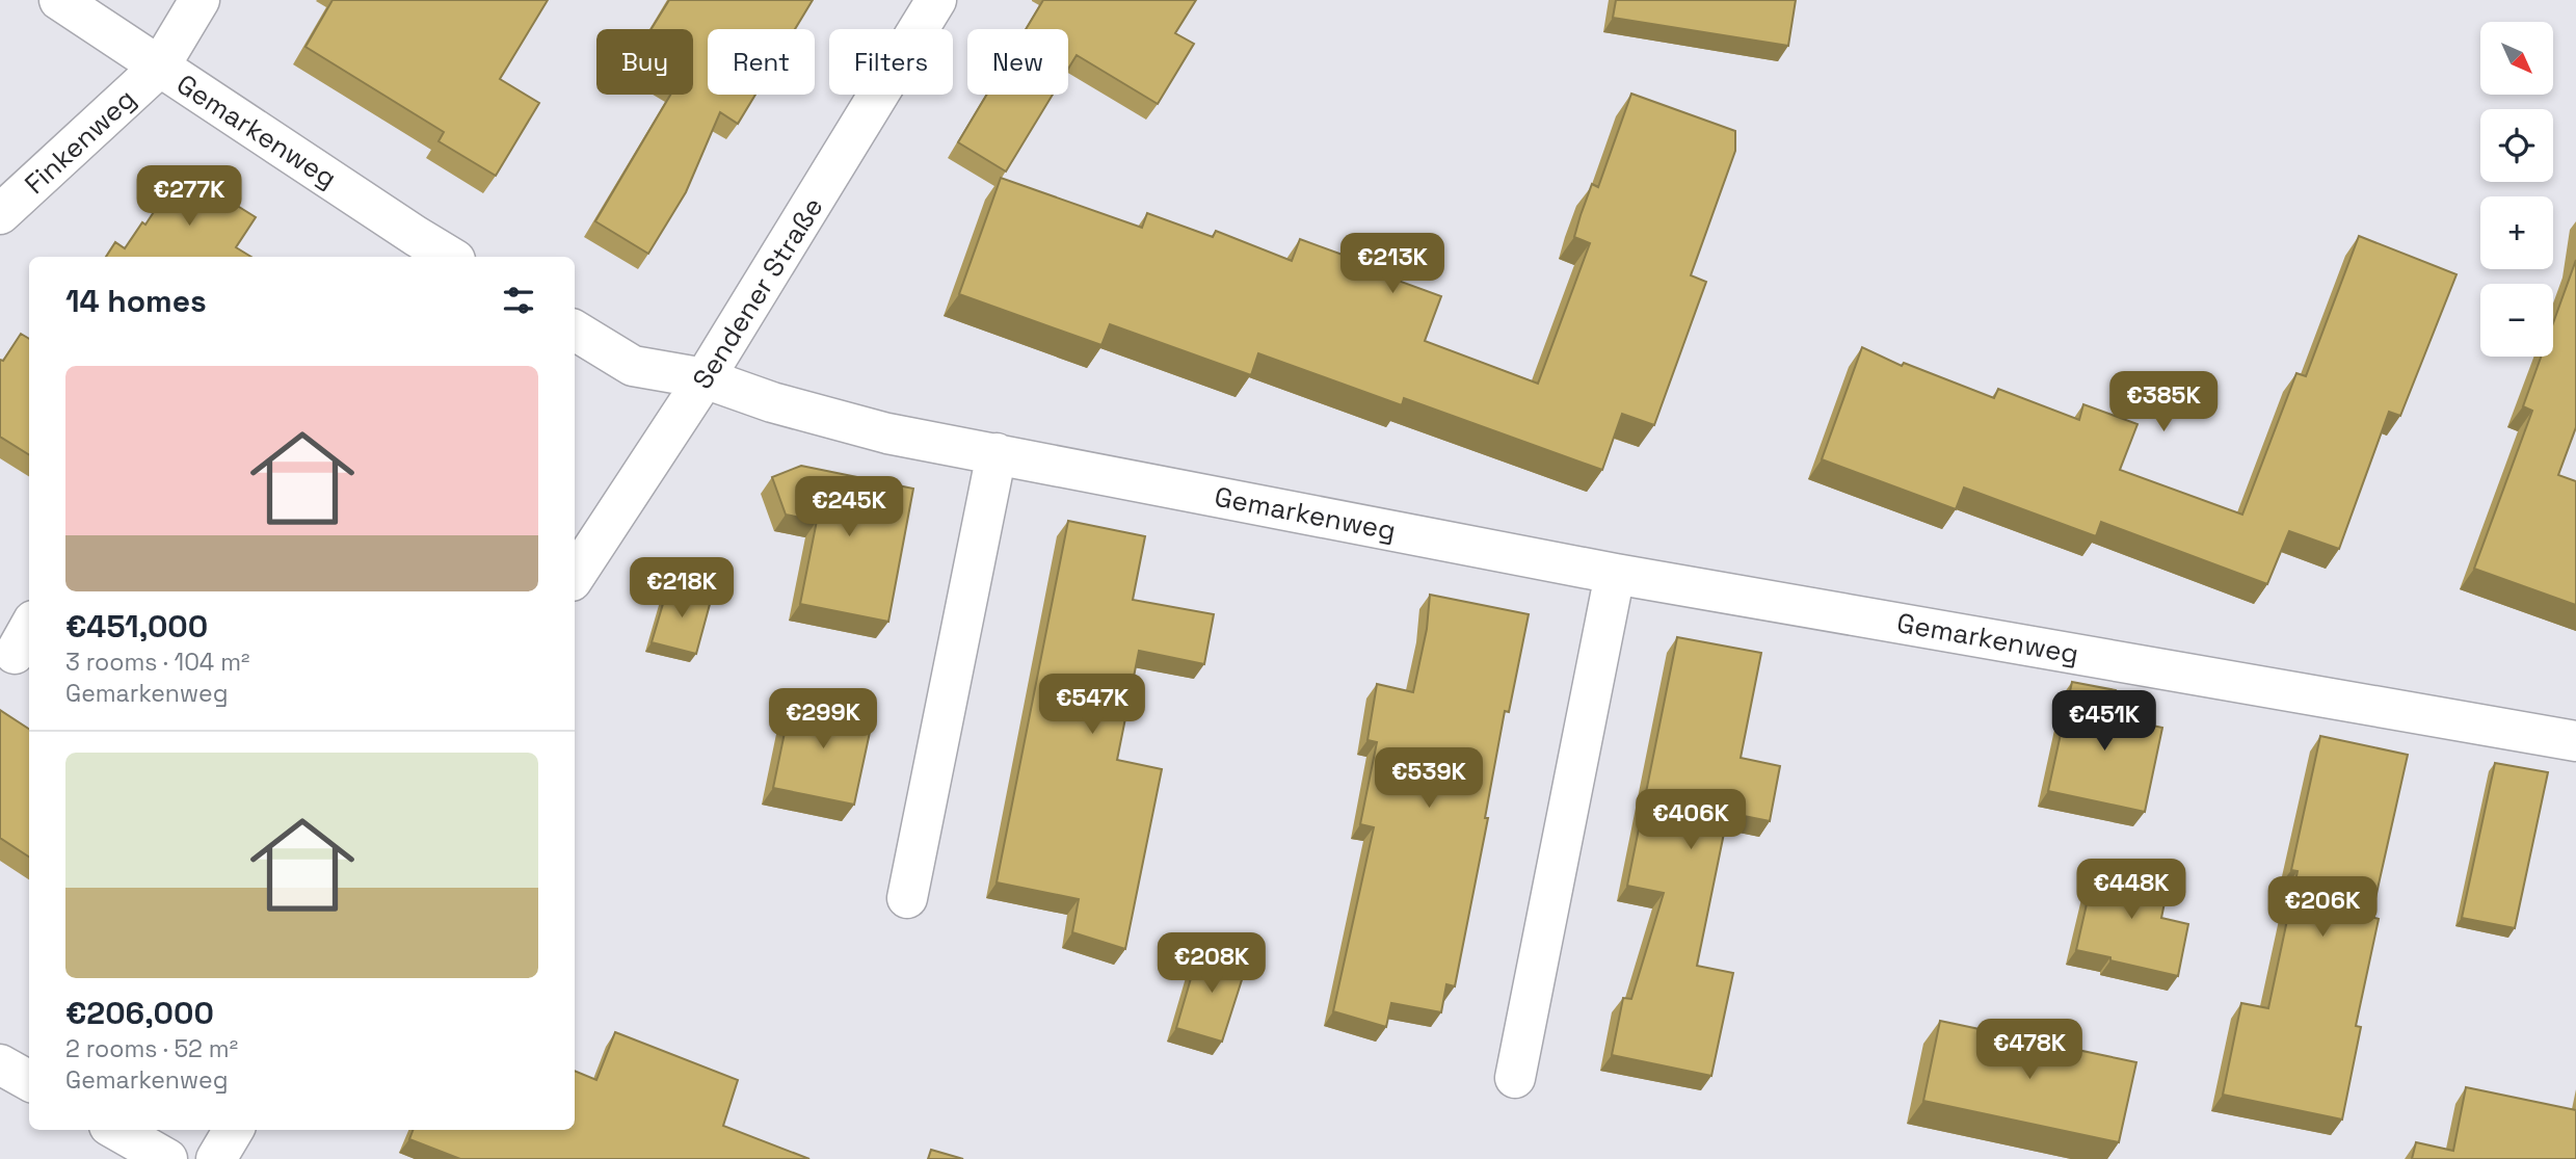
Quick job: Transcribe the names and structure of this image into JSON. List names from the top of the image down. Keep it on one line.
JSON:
{"streets":{"street":["Gemarkenweg","Finkenweg","Sendener Straße"]},"crossings":[["Gemarkenweg","Finkenweg"],["Gemarkenweg","Sendener Straße"]],"north":"bottom right","page":{"map_buttons":["+","−"],"chip":["Buy","Rent","Filters","New"],"price":["€277K","€213K","€385K","€245K","€218K","€547K","€299K","€451K","€539K","€406K","€448K","€206K","€208K","€478K"],"heading":"14 homes","list":[{"name":"€451,000","note":"3 rooms · 104 m² · Gemarkenweg"},{"name":"€206,000","note":"2 rooms · 52 m² · Gemarkenweg"}]}}
